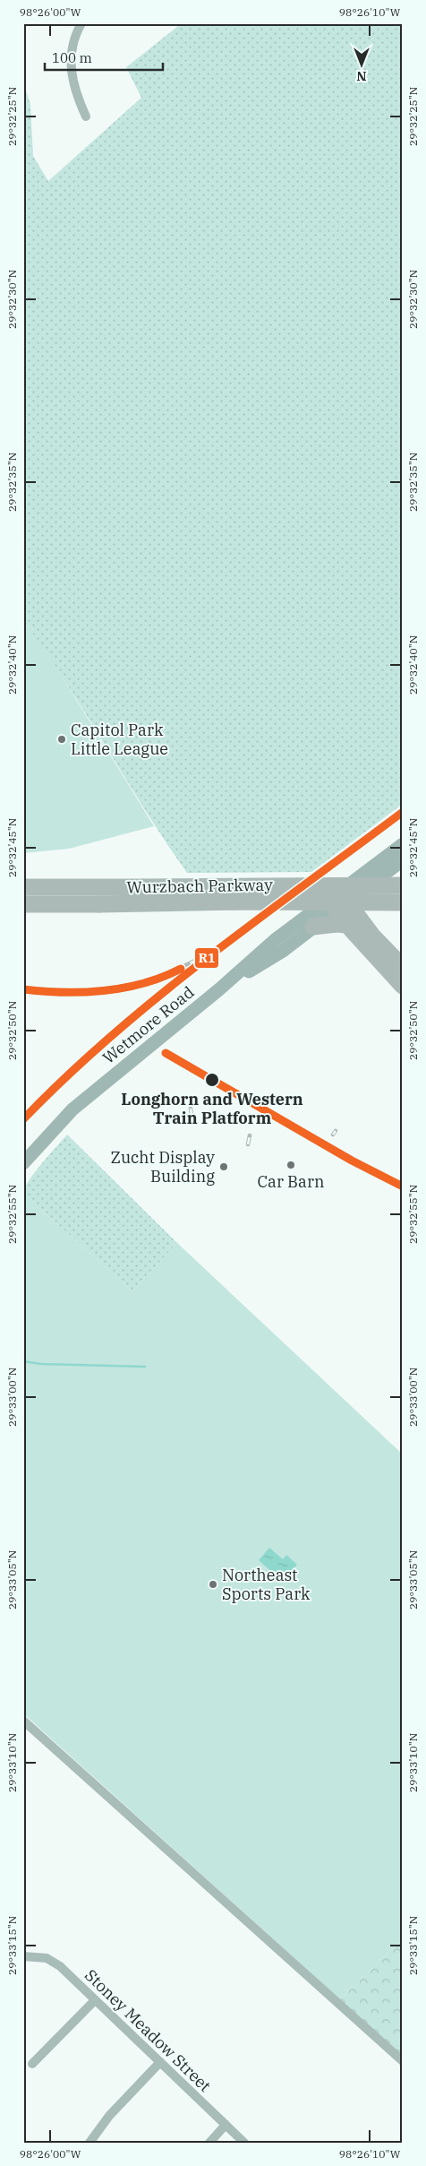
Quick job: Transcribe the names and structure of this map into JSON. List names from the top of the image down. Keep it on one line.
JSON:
{"streets":{"highway":["Wurzbach Parkway"],"main road":["Wetmore Road"],"street":["Stoney Meadow Street"]},"places":["Capitol Park Little League","Longhorn and Western Train Platform","Car Barn","Zucht Display Building","Northeast Sports Park"],"lines":["transit line R1"],"scale_bar":"100 m","north":"bottom","coordinates":["98°26'00\"W","98°26'10\"W","29°32'25\"N","29°32'30\"N","29°32'35\"N","29°32'40\"N","29°32'45\"N","29°32'50\"N","29°32'55\"N","29°33'00\"N","29°33'05\"N","29°33'10\"N","29°33'15\"N"]}
